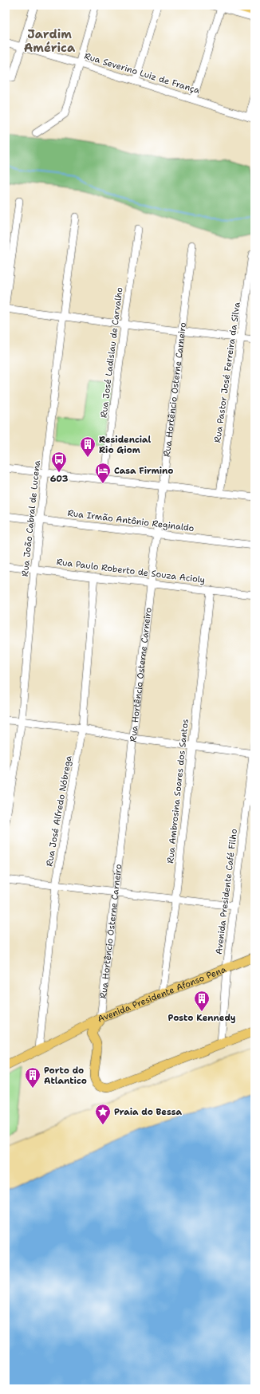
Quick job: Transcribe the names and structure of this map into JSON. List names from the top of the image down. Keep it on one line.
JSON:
{"streets":{"main road":["Rua Hortêncio Osterne Carneiro","Avenida Presidente Afonso Pena"],"street":["Rua Severino Luiz de França","Rua José Ladislau de Carvalho","Rua Pastor José Ferreira da Silva","Rua João Cabral de Lucena","Rua Irmão Antônio Reginaldo","Rua Paulo Roberto de Souza Acioly","Rua Ambrosina Soares dos Santos","Rua José Alfredo Nóbrega","Avenida Presidente Café Filho"]},"crossings":[["Rua Hortêncio Osterne Carneiro","Rua Irmão Antônio Reginaldo"],["Rua Hortêncio Osterne Carneiro","Rua Paulo Roberto de Souza Acioly"],["Rua Hortêncio Osterne Carneiro","Avenida Presidente Afonso Pena"],["Rua João Cabral de Lucena","Rua Irmão Antônio Reginaldo"],["Rua João Cabral de Lucena","Rua Paulo Roberto de Souza Acioly"],["Rua Paulo Roberto de Souza Acioly","Rua Ambrosina Soares dos Santos"],["Rua Paulo Roberto de Souza Acioly","Rua José Alfredo Nóbrega"],["Rua Ambrosina Soares dos Santos","Avenida Presidente Afonso Pena"],["Rua José Alfredo Nóbrega","Avenida Presidente Afonso Pena"],["Avenida Presidente Café Filho","Avenida Presidente Afonso Pena"]],"districts":["Jardim América"],"places":{"building":["Residencial Rio Giom","Posto Kennedy","Porto do Atlantico"],"bus stop":["603"],"hotel":["Casa Firmino"],"place":["Praia do Bessa"]}}
